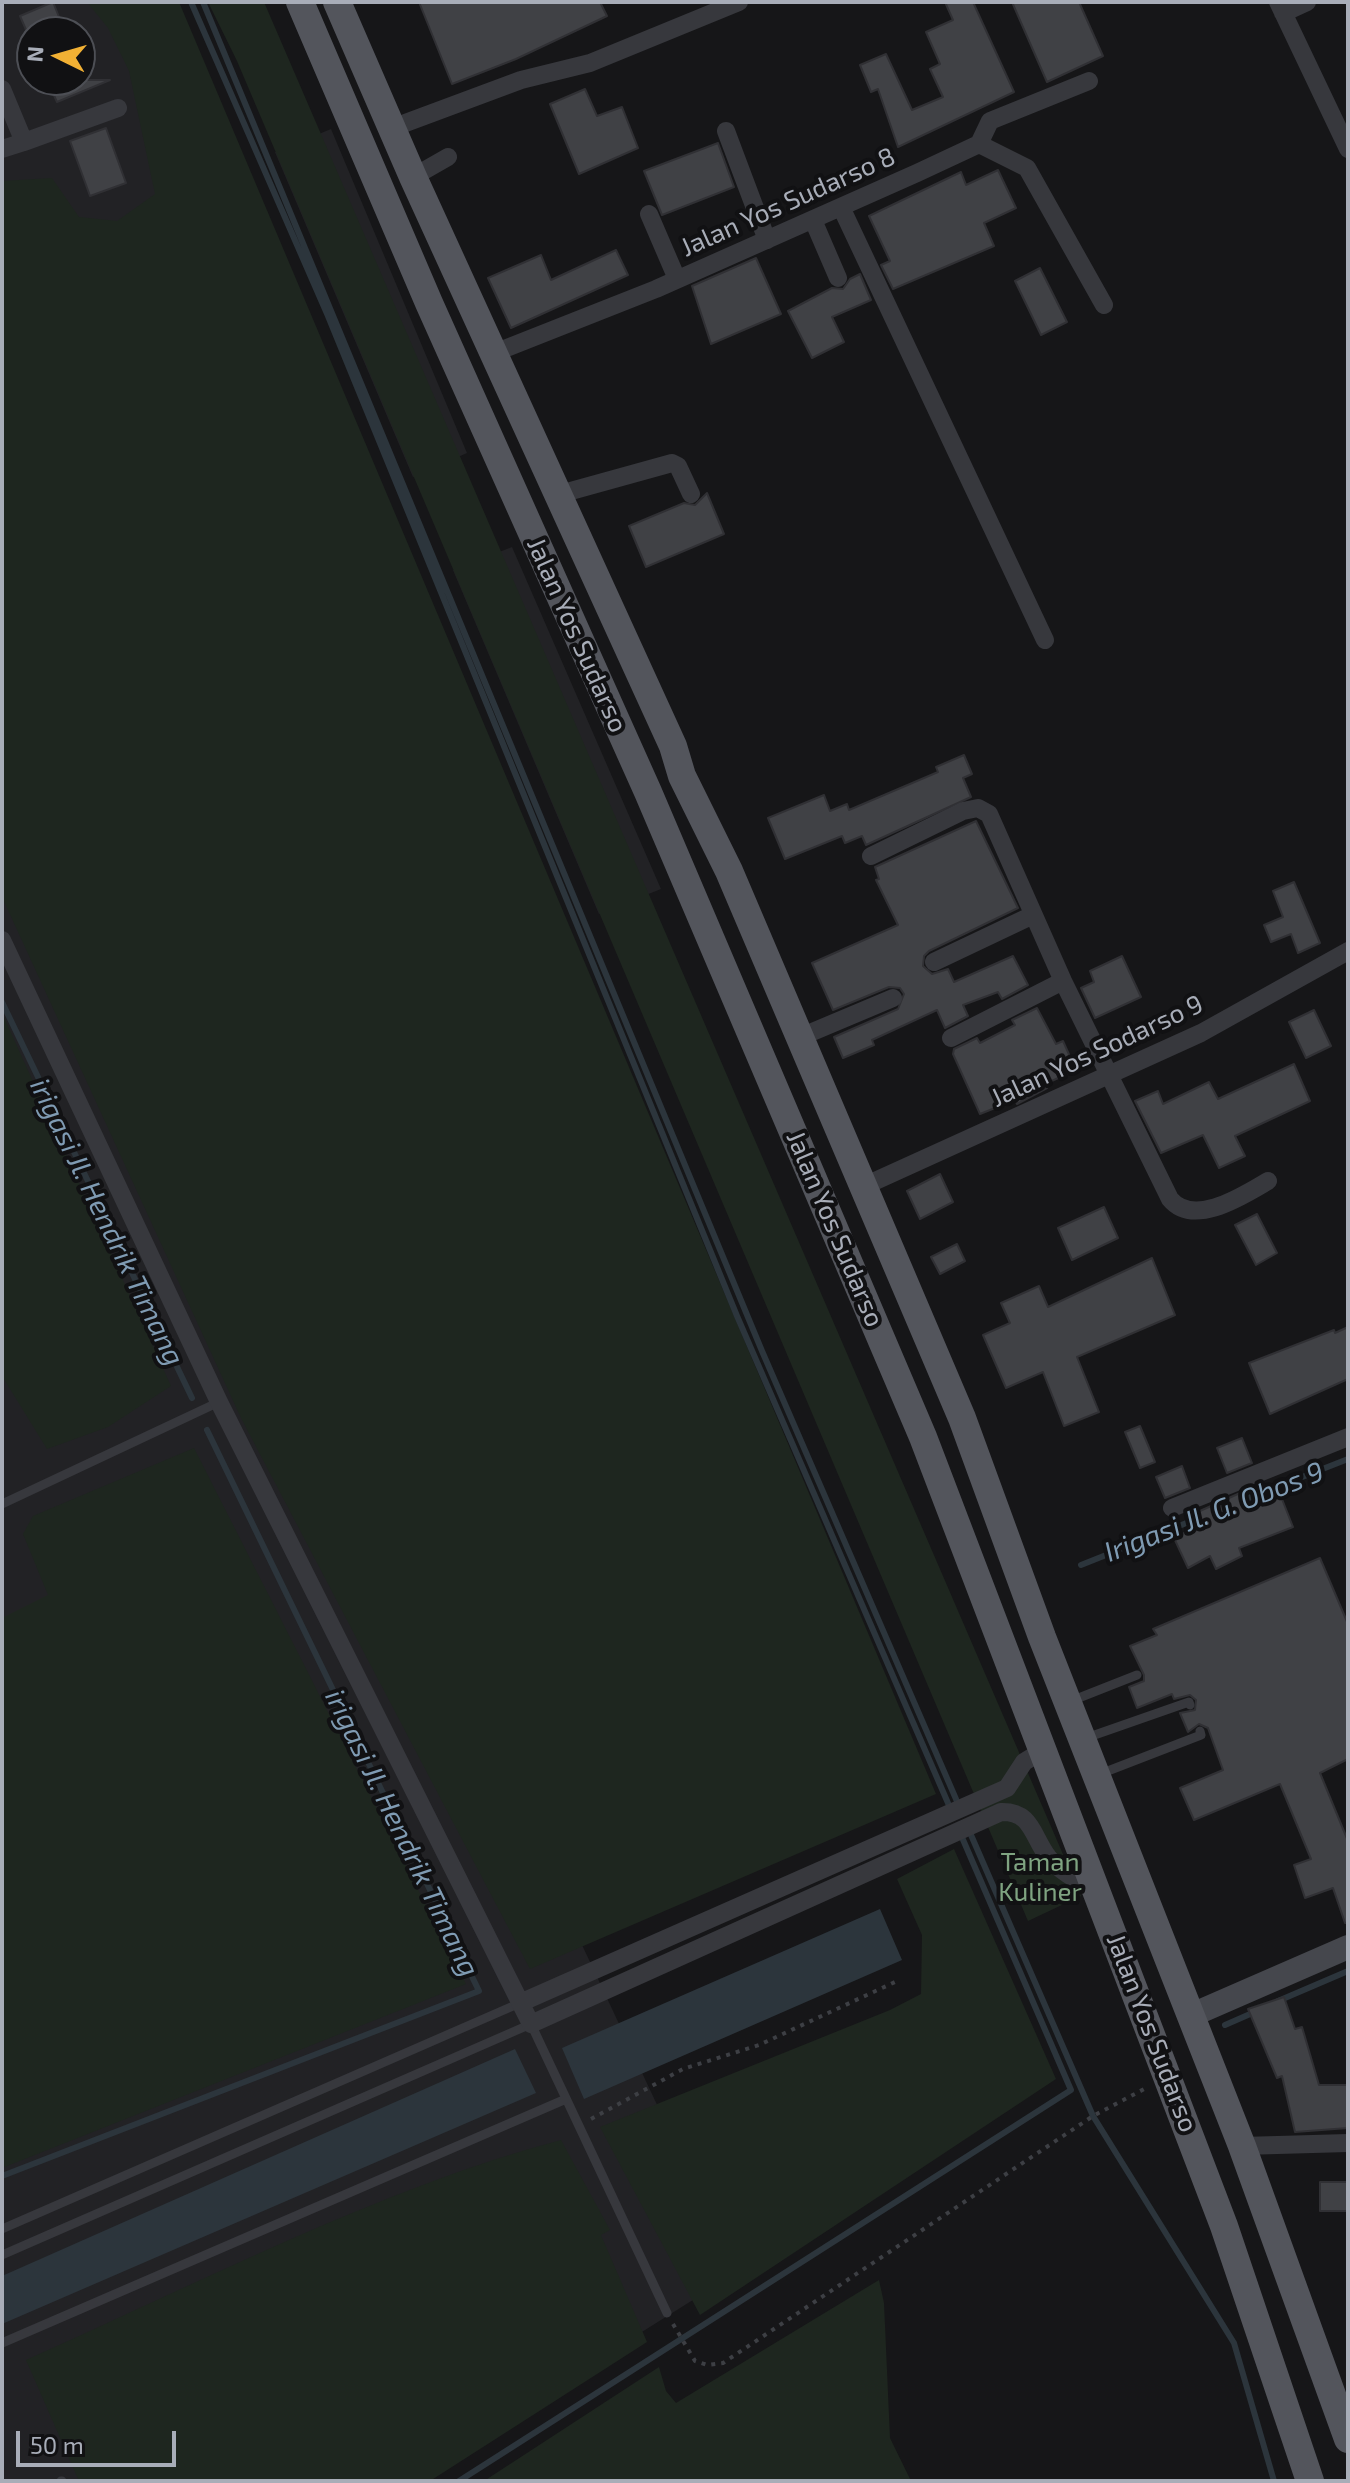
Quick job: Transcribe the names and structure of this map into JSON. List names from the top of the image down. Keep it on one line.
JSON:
{"streets":{"main road":["Jalan Yos Sudarso"],"street":["Jalan Yos Sudarso 8","Jalan Yos Sodarso 9"]},"crossings":[["Jalan Yos Sudarso 8","Jalan Yos Sudarso"],["Jalan Yos Sudarso","Jalan Yos Sodarso 9"]],"water":["irigasi Jl. Hendrik Timang","Irigasi Jl. G. Obos 9"],"parks":["Taman Kuliner"],"scale_bar":"50 m","north":"left"}
